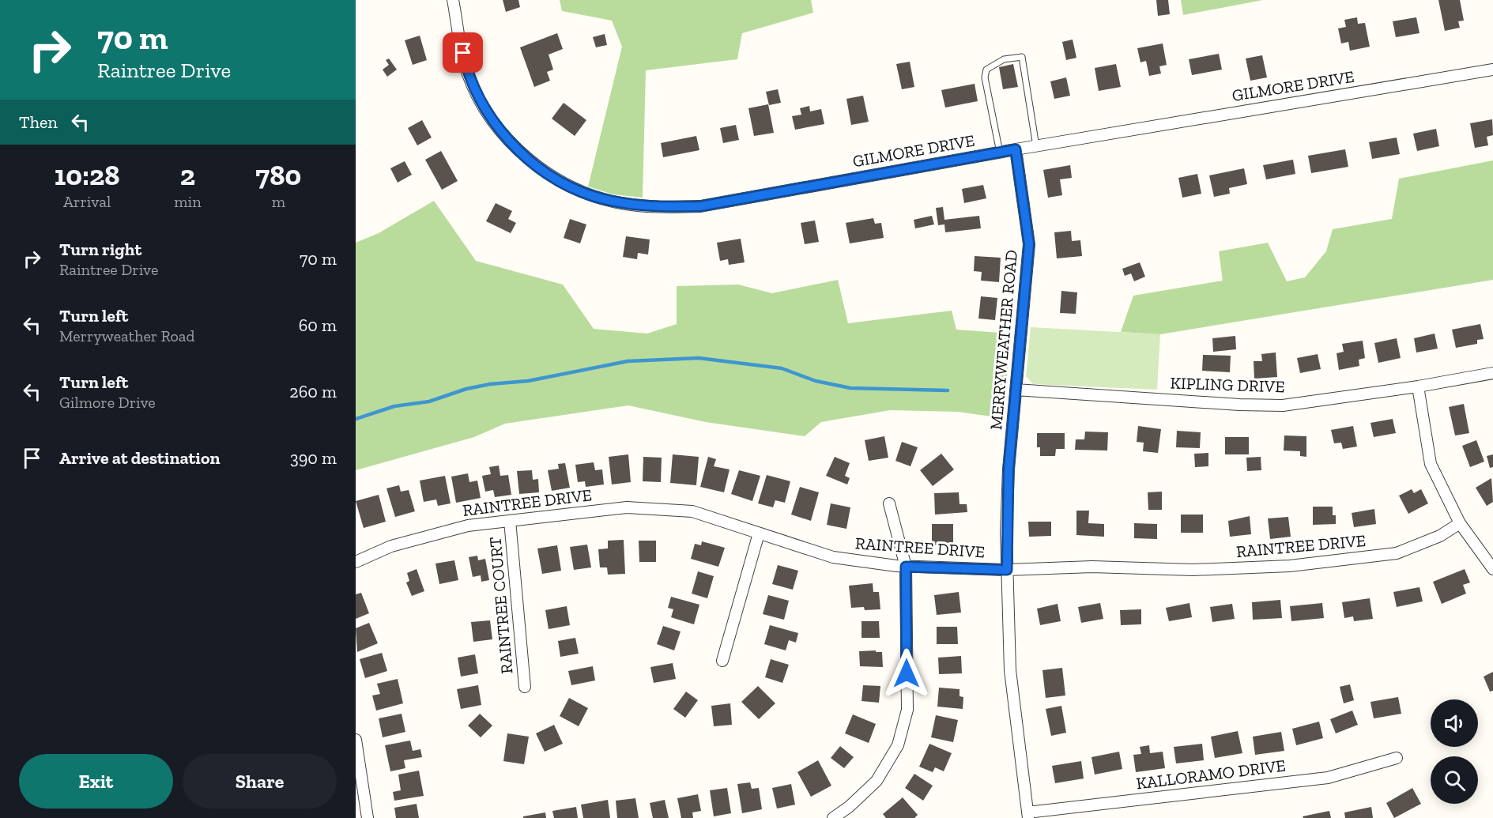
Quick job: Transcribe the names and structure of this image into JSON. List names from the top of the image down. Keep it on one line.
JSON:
{"streets":{"street":["GILMORE DRIVE","MERRYWEATHER ROAD","KIPLING DRIVE","RAINTREE DRIVE","RAINTREE COURT","KALLORAMO DRIVE"]},"crossings":[["GILMORE DRIVE","MERRYWEATHER ROAD"],["MERRYWEATHER ROAD","KIPLING DRIVE"],["MERRYWEATHER ROAD","RAINTREE DRIVE"],["MERRYWEATHER ROAD","KALLORAMO DRIVE"],["RAINTREE DRIVE","RAINTREE COURT"]],"page":{"turn":["70 m","Raintree Drive"],"then":"Then","eta":["10:28","Arrival","2","min","780","m"],"list":[{"name":"Turn right","note":"Raintree Drive","value":"70 m"},{"name":"Turn left","note":"Merryweather Road","value":"60 m"},{"name":"Turn left","note":"Gilmore Drive","value":"260 m"},{"name":"Arrive at destination","value":"390 m"}],"buttons":["Exit","Share"]}}
